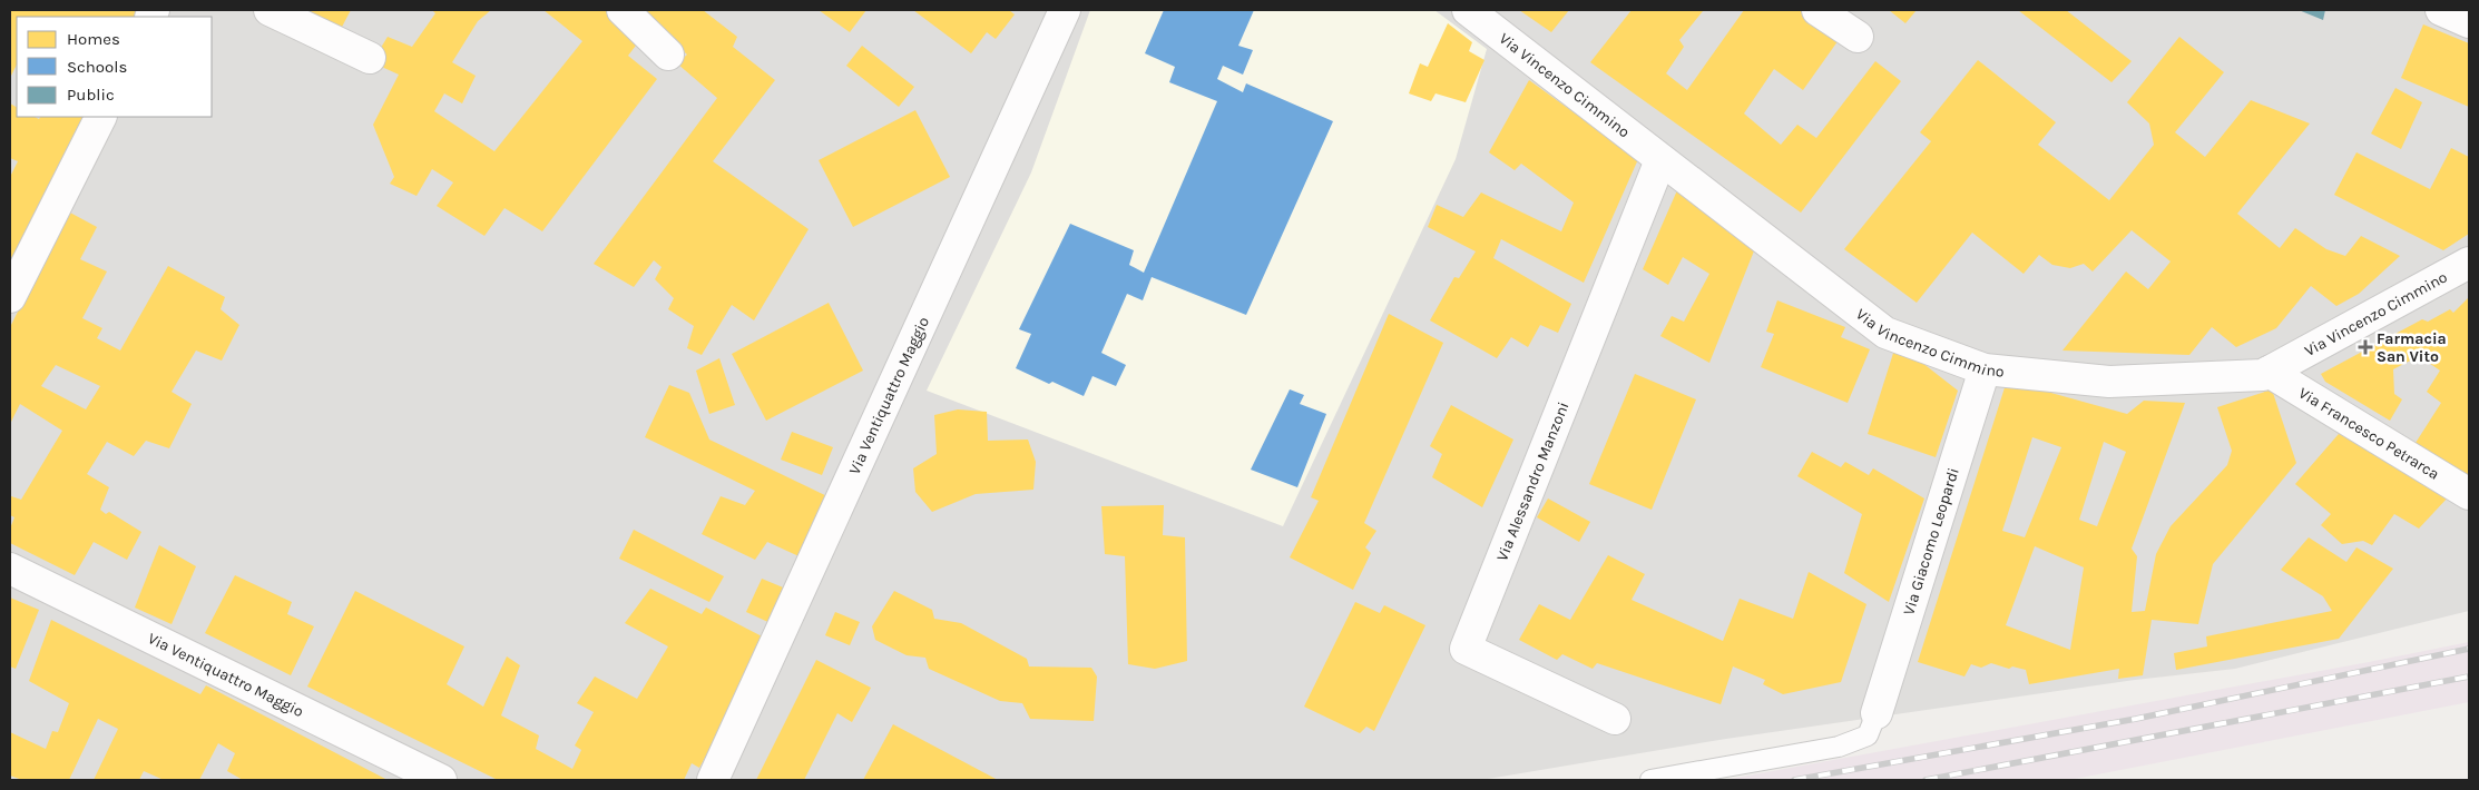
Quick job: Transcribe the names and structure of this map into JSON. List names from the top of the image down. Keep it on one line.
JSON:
{"streets":{"street":["Via Vincenzo Cimmino","Via Ventiquattro Maggio","Via Francesco Petrarca","Via Alessandro Manzoni","Via Giacomo Leopardi"]},"crossings":[["Via Vincenzo Cimmino","Via Francesco Petrarca"],["Via Vincenzo Cimmino","Via Alessandro Manzoni"],["Via Vincenzo Cimmino","Via Giacomo Leopardi"]],"places":{"health":["Farmacia San Vito"]},"legend":["Homes","Schools","Public"]}
